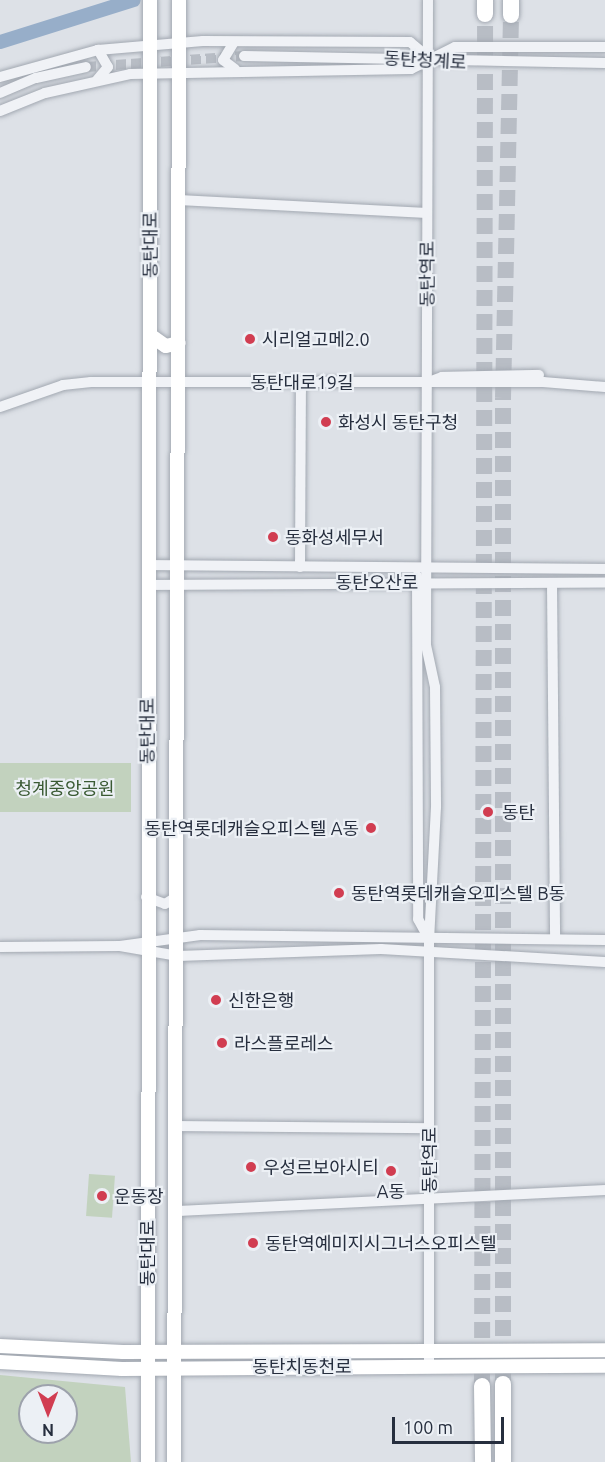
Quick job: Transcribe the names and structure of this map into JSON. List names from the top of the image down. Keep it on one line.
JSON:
{"streets":{"main road":["동탄대로","동탄치동천로"],"street":["동탄청계로","동탄역로","동탄대로19길","동탄오산로"]},"crossings":[["동탄청계로","동탄역로"],["동탄대로","동탄역로"],["동탄대로","동탄대로19길"],["동탄대로","동탄오산로"],["동탄대로","동탄치동천로"],["동탄역로","동탄대로19길"],["동탄역로","동탄오산로"],["동탄역로","동탄치동천로"]],"parks":["청계중앙공원"],"places":["시리얼고메2.0","화성시 동탄구청","동화성세무서","동탄","동탄역롯데캐슬오피스텔 A동","동탄역롯데캐슬오피스텔 B동","신한은행","라스플로레스","우성르보아시티","A동","운동장","동탄역예미지시그너스오피스텔"],"scale_bar":"100 m","north":"bottom"}
